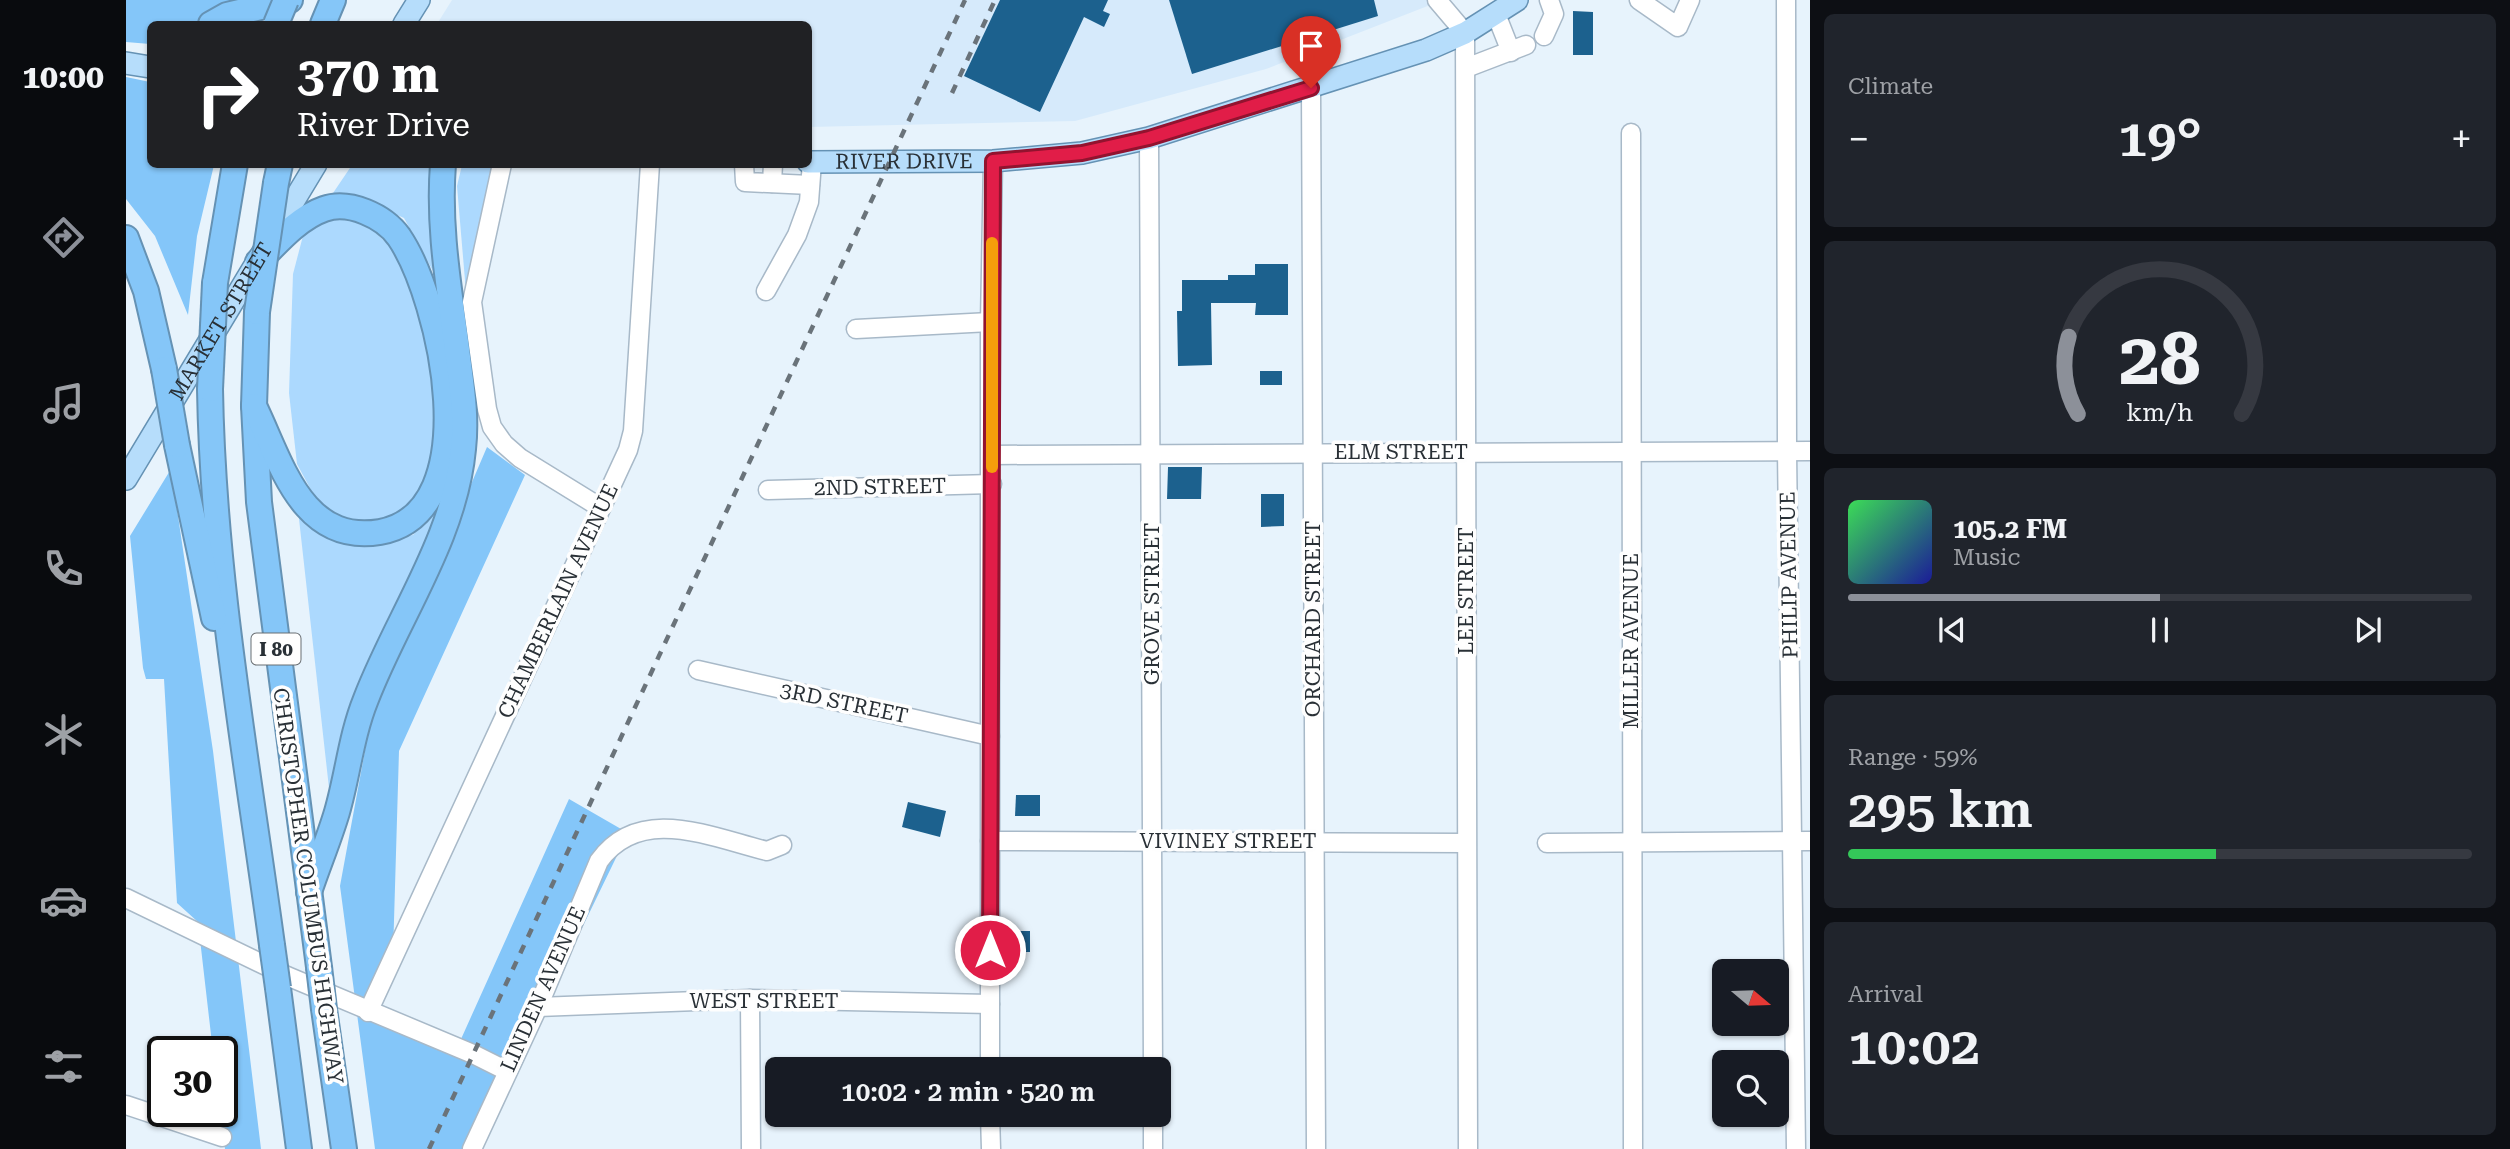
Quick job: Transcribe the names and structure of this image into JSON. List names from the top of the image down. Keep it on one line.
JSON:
{"streets":{"highway":["I 80","CHRISTOPHER COLUMBUS HIGHWAY"],"main road":["RIVER DRIVE","MARKET STREET"],"street":["ELM STREET","2ND STREET","PHILIP AVENUE","LEE STREET","CHAMBERLAIN AVENUE","GROVE STREET","ORCHARD STREET","MILLER AVENUE","3RD STREET","VIVINEY STREET","LINDEN AVENUE","WEST STREET"]},"crossings":[["RIVER DRIVE","LEE STREET"],["RIVER DRIVE","GROVE STREET"],["RIVER DRIVE","ORCHARD STREET"],["ELM STREET","PHILIP AVENUE"],["ELM STREET","LEE STREET"],["ELM STREET","GROVE STREET"],["ELM STREET","ORCHARD STREET"],["ELM STREET","MILLER AVENUE"],["LEE STREET","VIVINEY STREET"],["GROVE STREET","VIVINEY STREET"],["ORCHARD STREET","VIVINEY STREET"],["LINDEN AVENUE","WEST STREET"]],"north":"right","page":{"tabs":"10:00","tile":["Climate",["Range · 59%","295 km"],["Arrival","10:02"]],"turn":["370 m","River Drive"],"heat":["−","19°","+"],"song":["105.2 FM","Music"],"limit":"30","trip":"10:02 · 2 min · 520 m","gauge":["28","km/h"]}}
